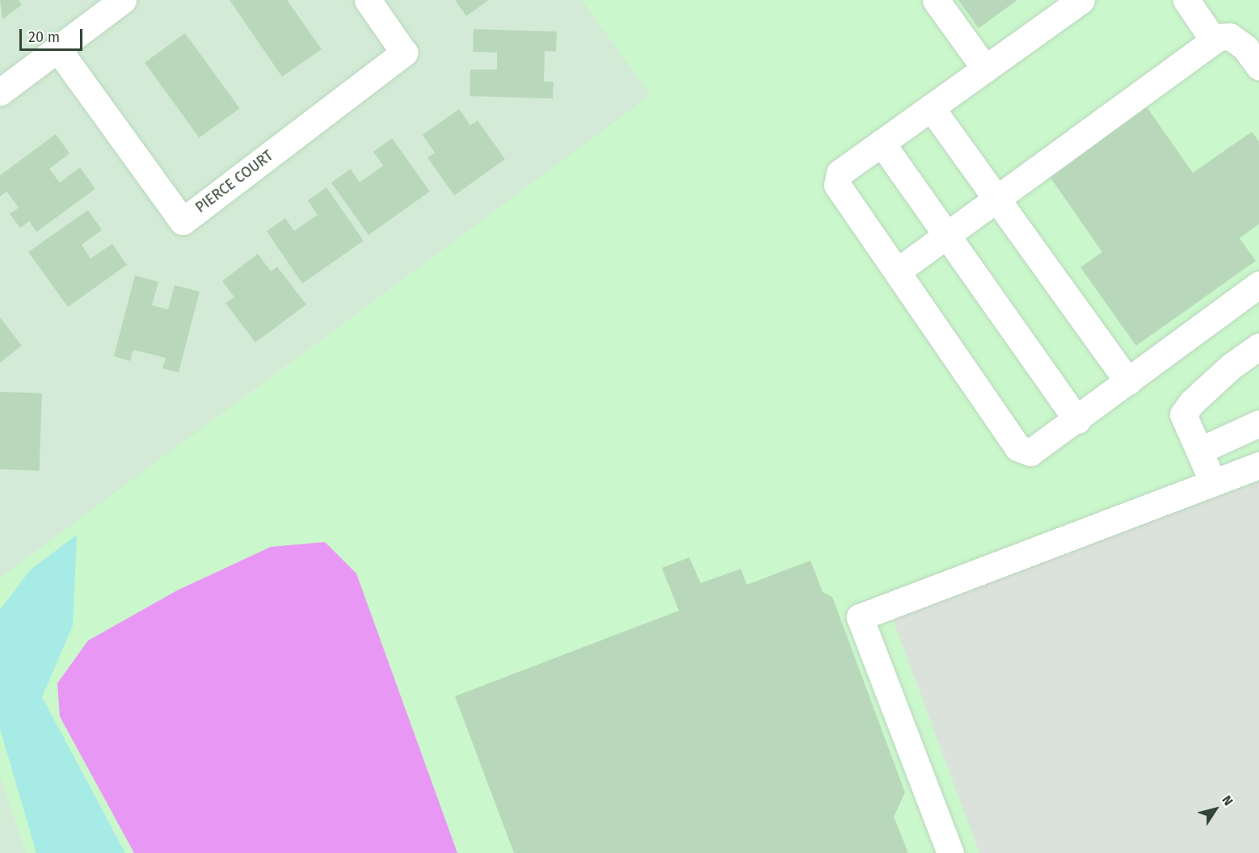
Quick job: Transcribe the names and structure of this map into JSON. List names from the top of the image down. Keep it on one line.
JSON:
{"streets":{"street":["PIERCE COURT"]},"scale_bar":"20 m","north":"top right"}
